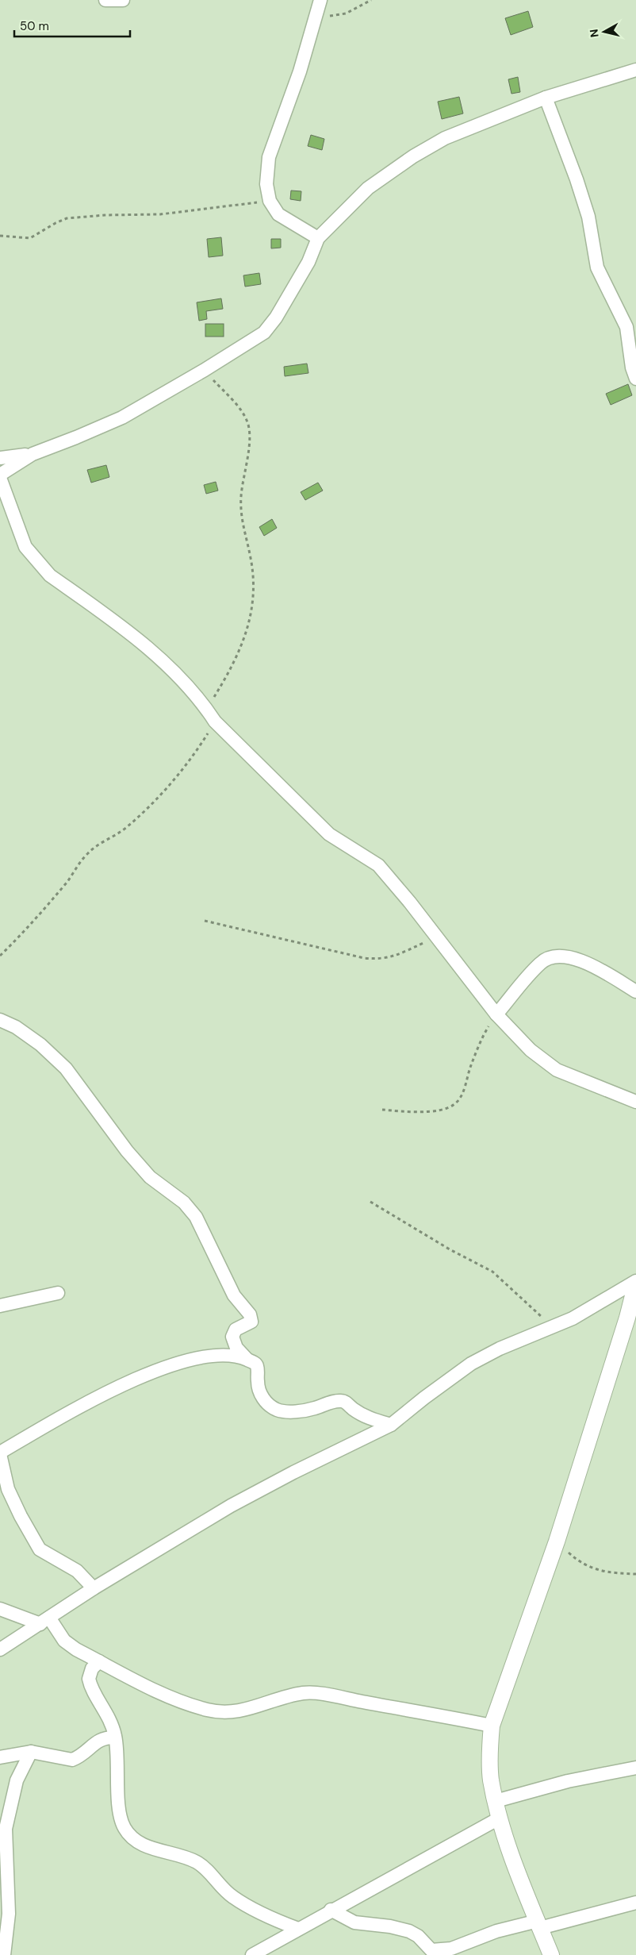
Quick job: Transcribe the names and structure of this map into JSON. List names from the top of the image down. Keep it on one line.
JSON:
{"scale_bar":"50 m","north":"left"}
